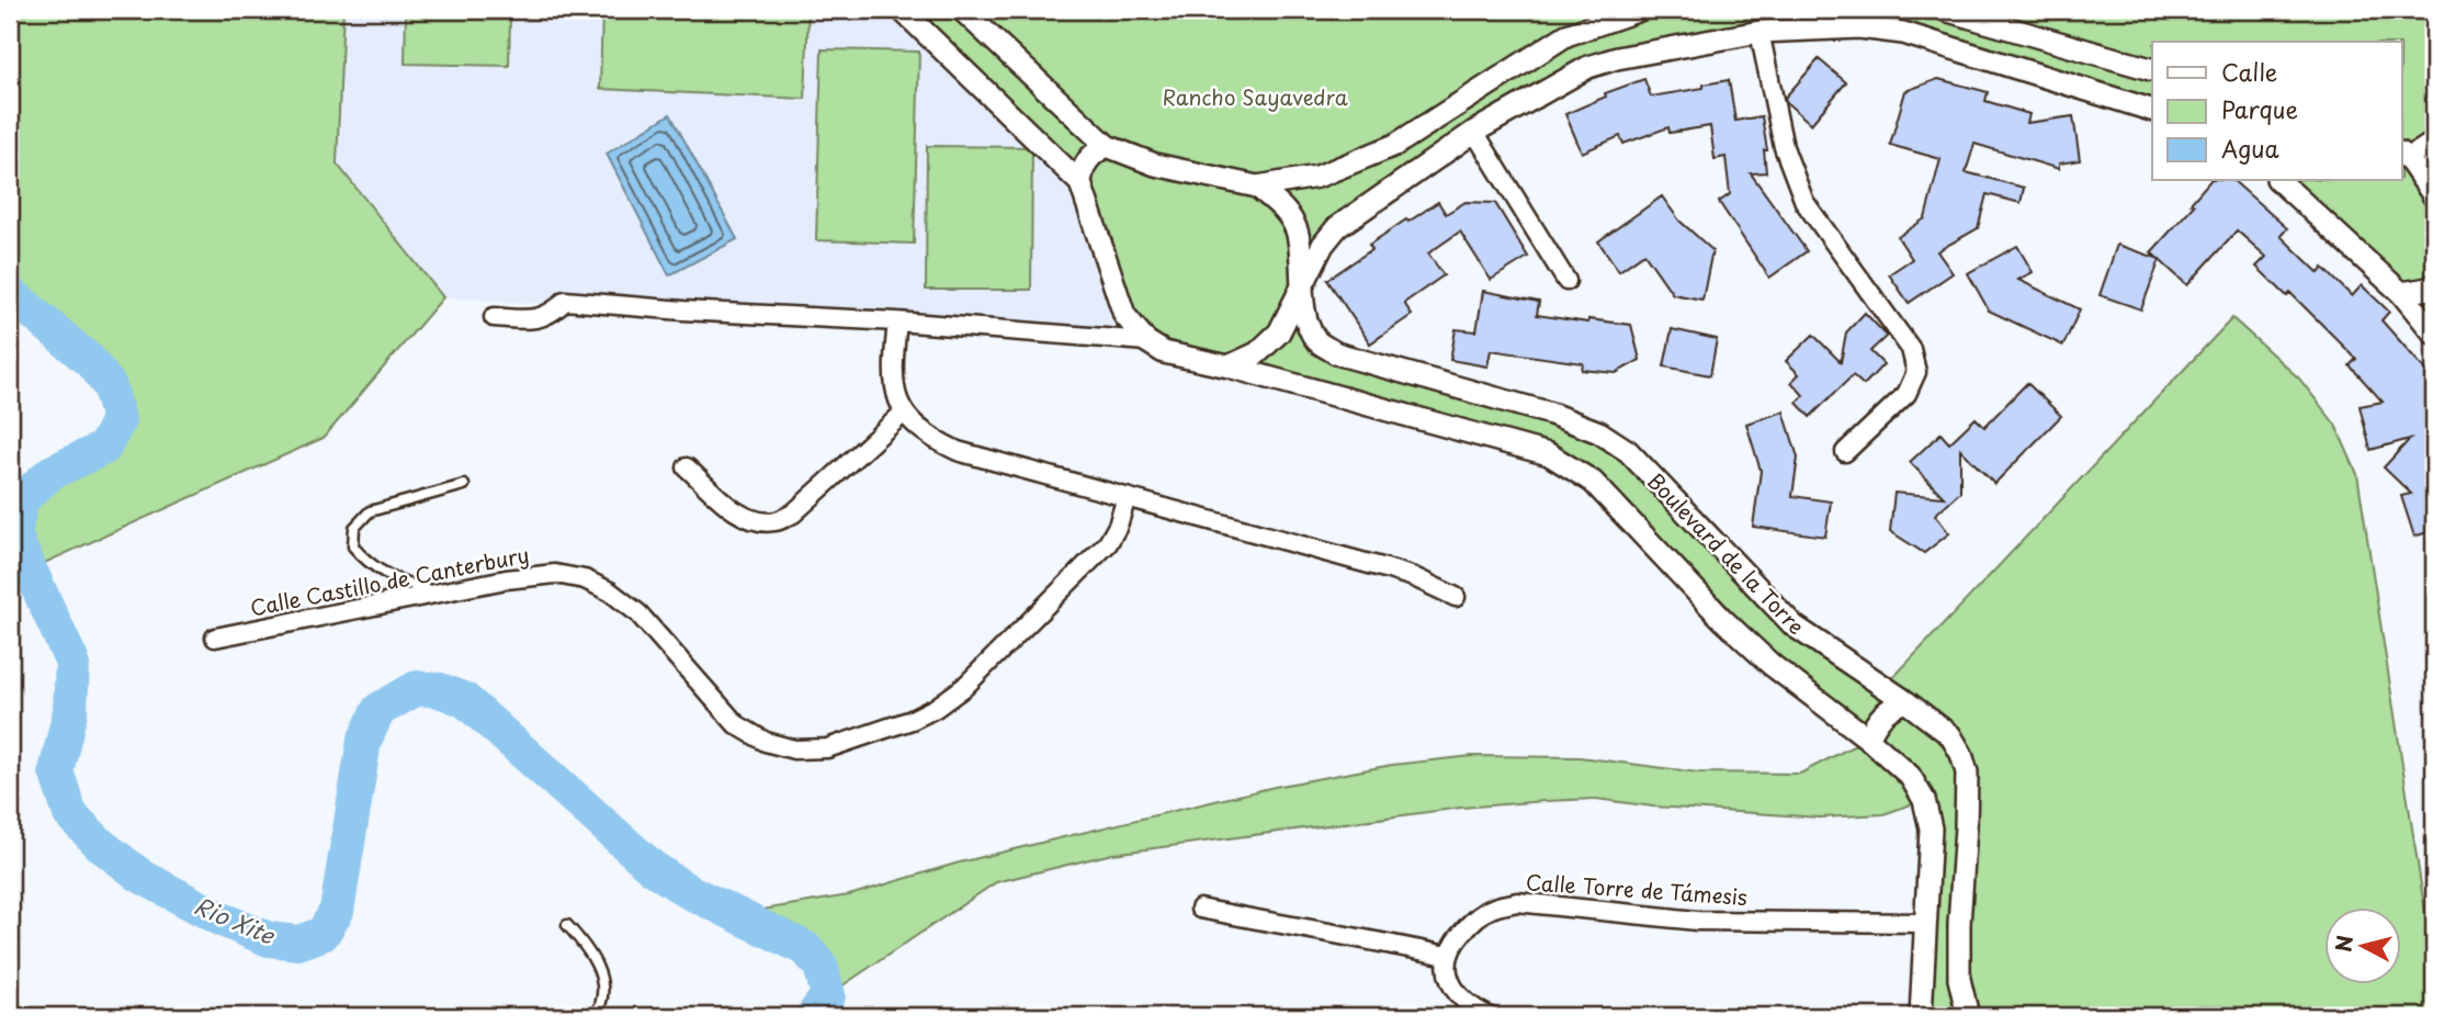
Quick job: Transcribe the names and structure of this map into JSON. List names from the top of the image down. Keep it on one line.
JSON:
{"streets":{"street":["Boulevard de la Torre","Calle Castillo de Canterbury","Calle Torre de Támesis"]},"water":["Rio Xite"],"parks":["Rancho Sayavedra"],"legend":["Calle","Parque","Agua"],"north":"left"}
